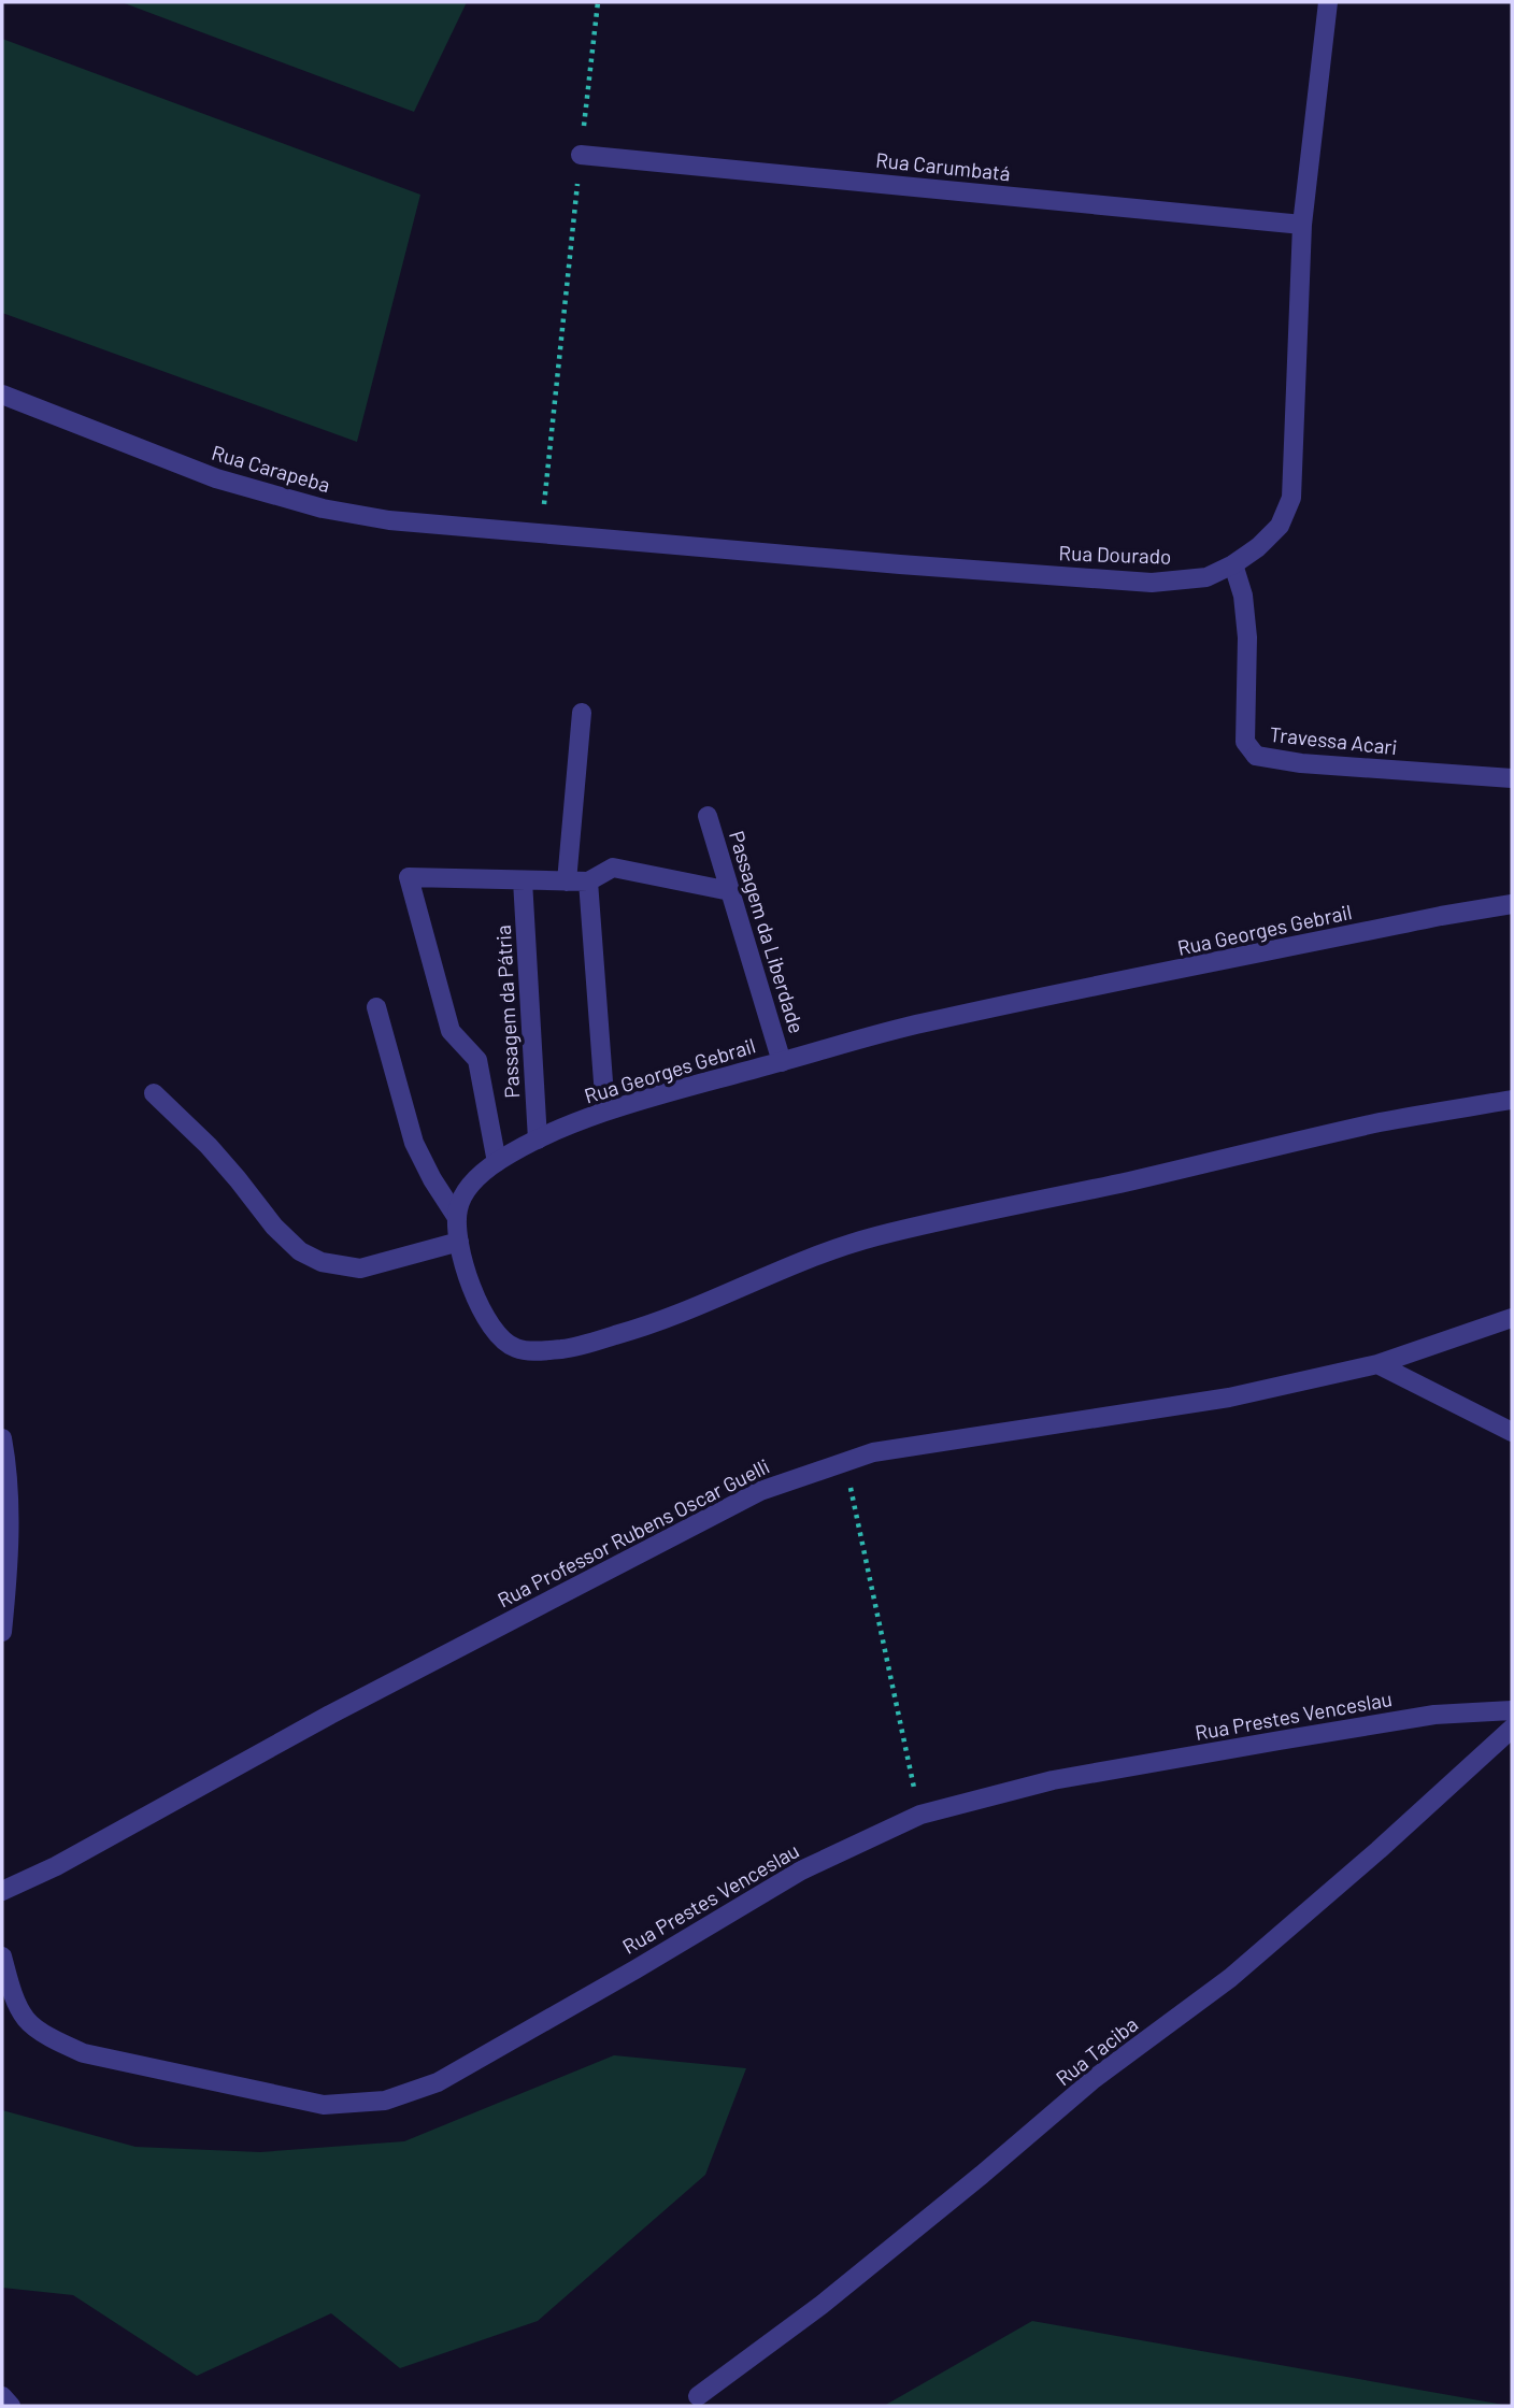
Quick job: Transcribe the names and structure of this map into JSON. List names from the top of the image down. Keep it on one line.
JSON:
{"streets":{"street":["Rua Carumbatá","Rua Carapeba","Rua Dourado","Travessa Acari","Rua Georges Gebrail","Passagem da Liberdade","Passagem da Pátria","Rua Professor Rubens Oscar Guelli","Rua Prestes Venceslau","Rua Taciba"]},"crossings":[["Rua Carumbatá","Rua Dourado"],["Rua Carapeba","Rua Dourado"],["Rua Dourado","Travessa Acari"],["Rua Georges Gebrail","Passagem da Liberdade"],["Rua Georges Gebrail","Passagem da Pátria"]]}
